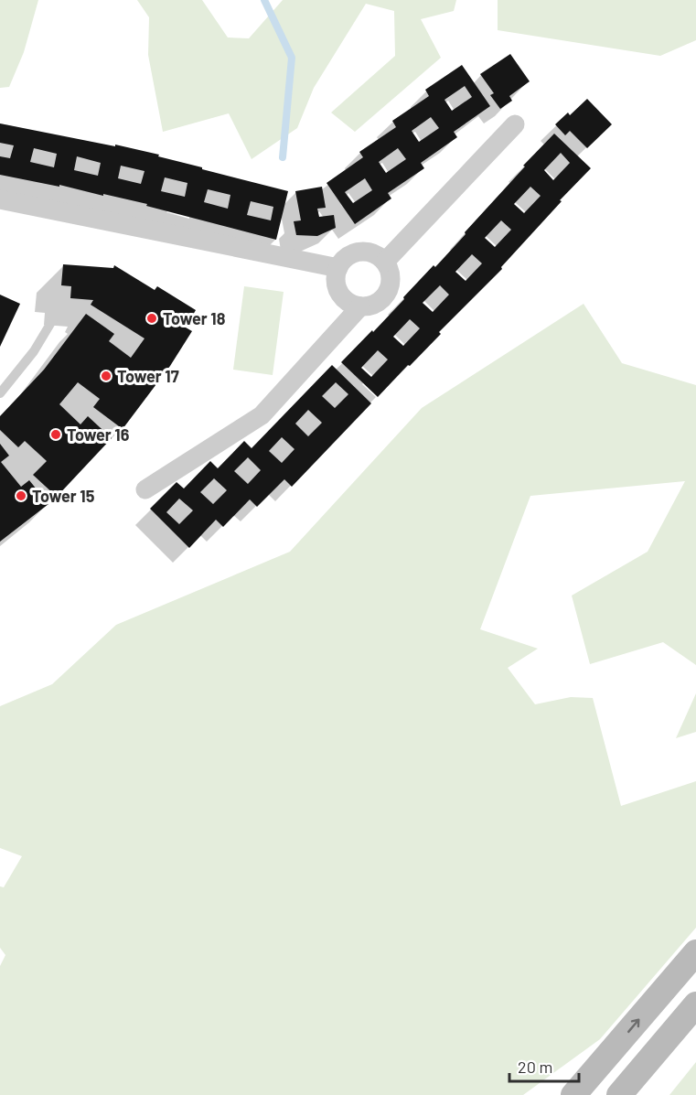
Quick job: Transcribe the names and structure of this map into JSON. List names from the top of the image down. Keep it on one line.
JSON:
{"places":["Tower 18","Tower 17","Tower 16","Tower 15"],"scale_bar":"20 m"}
